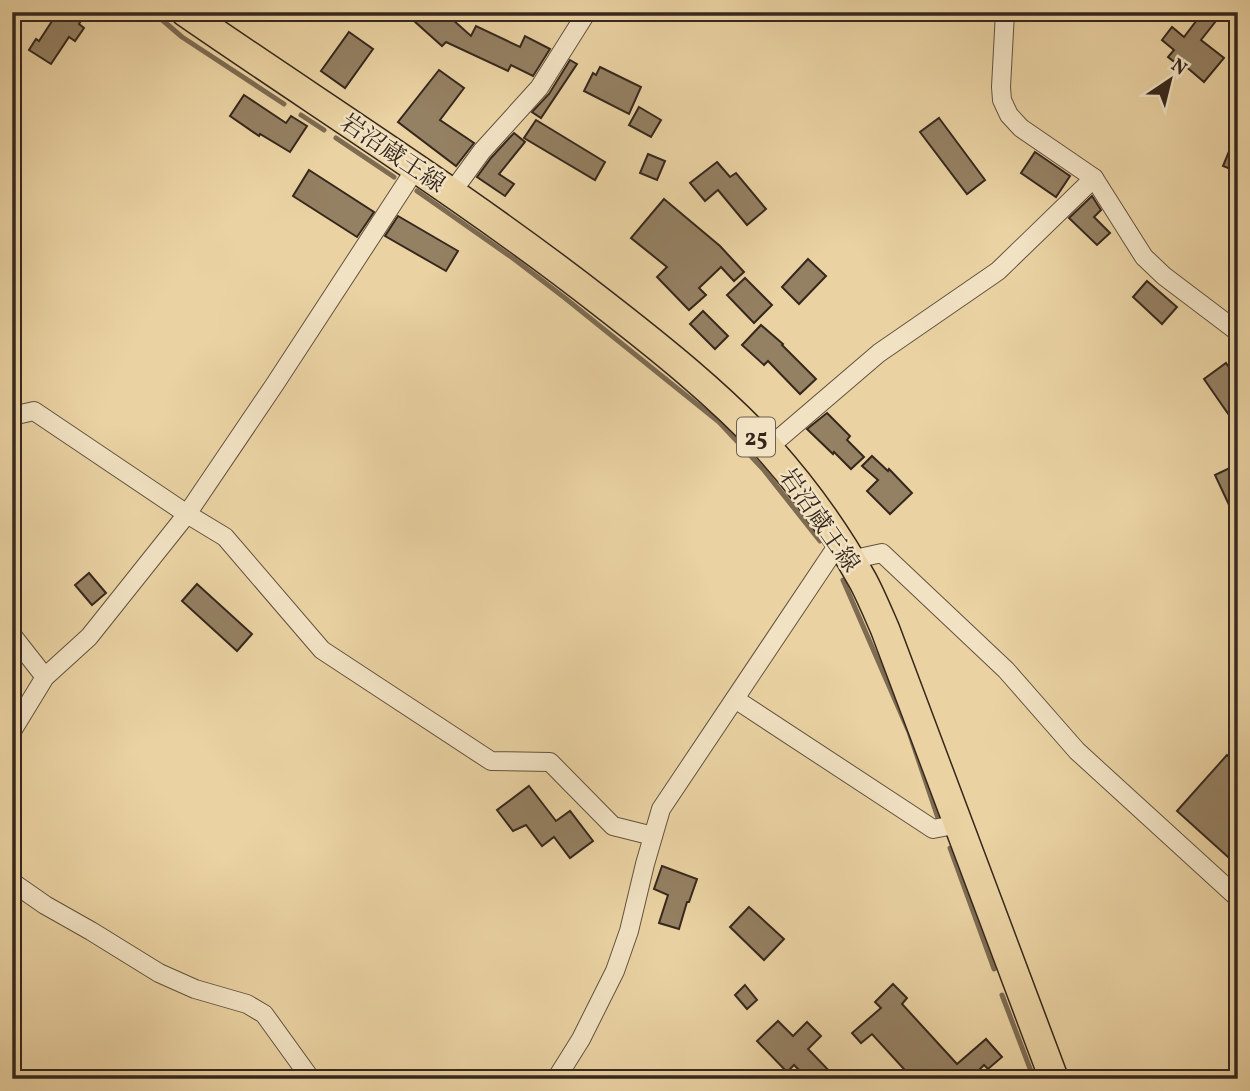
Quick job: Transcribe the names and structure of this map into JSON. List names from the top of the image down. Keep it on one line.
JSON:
{"streets":{"main road":["岩沼蔵王線","25"]},"north":"top right"}
